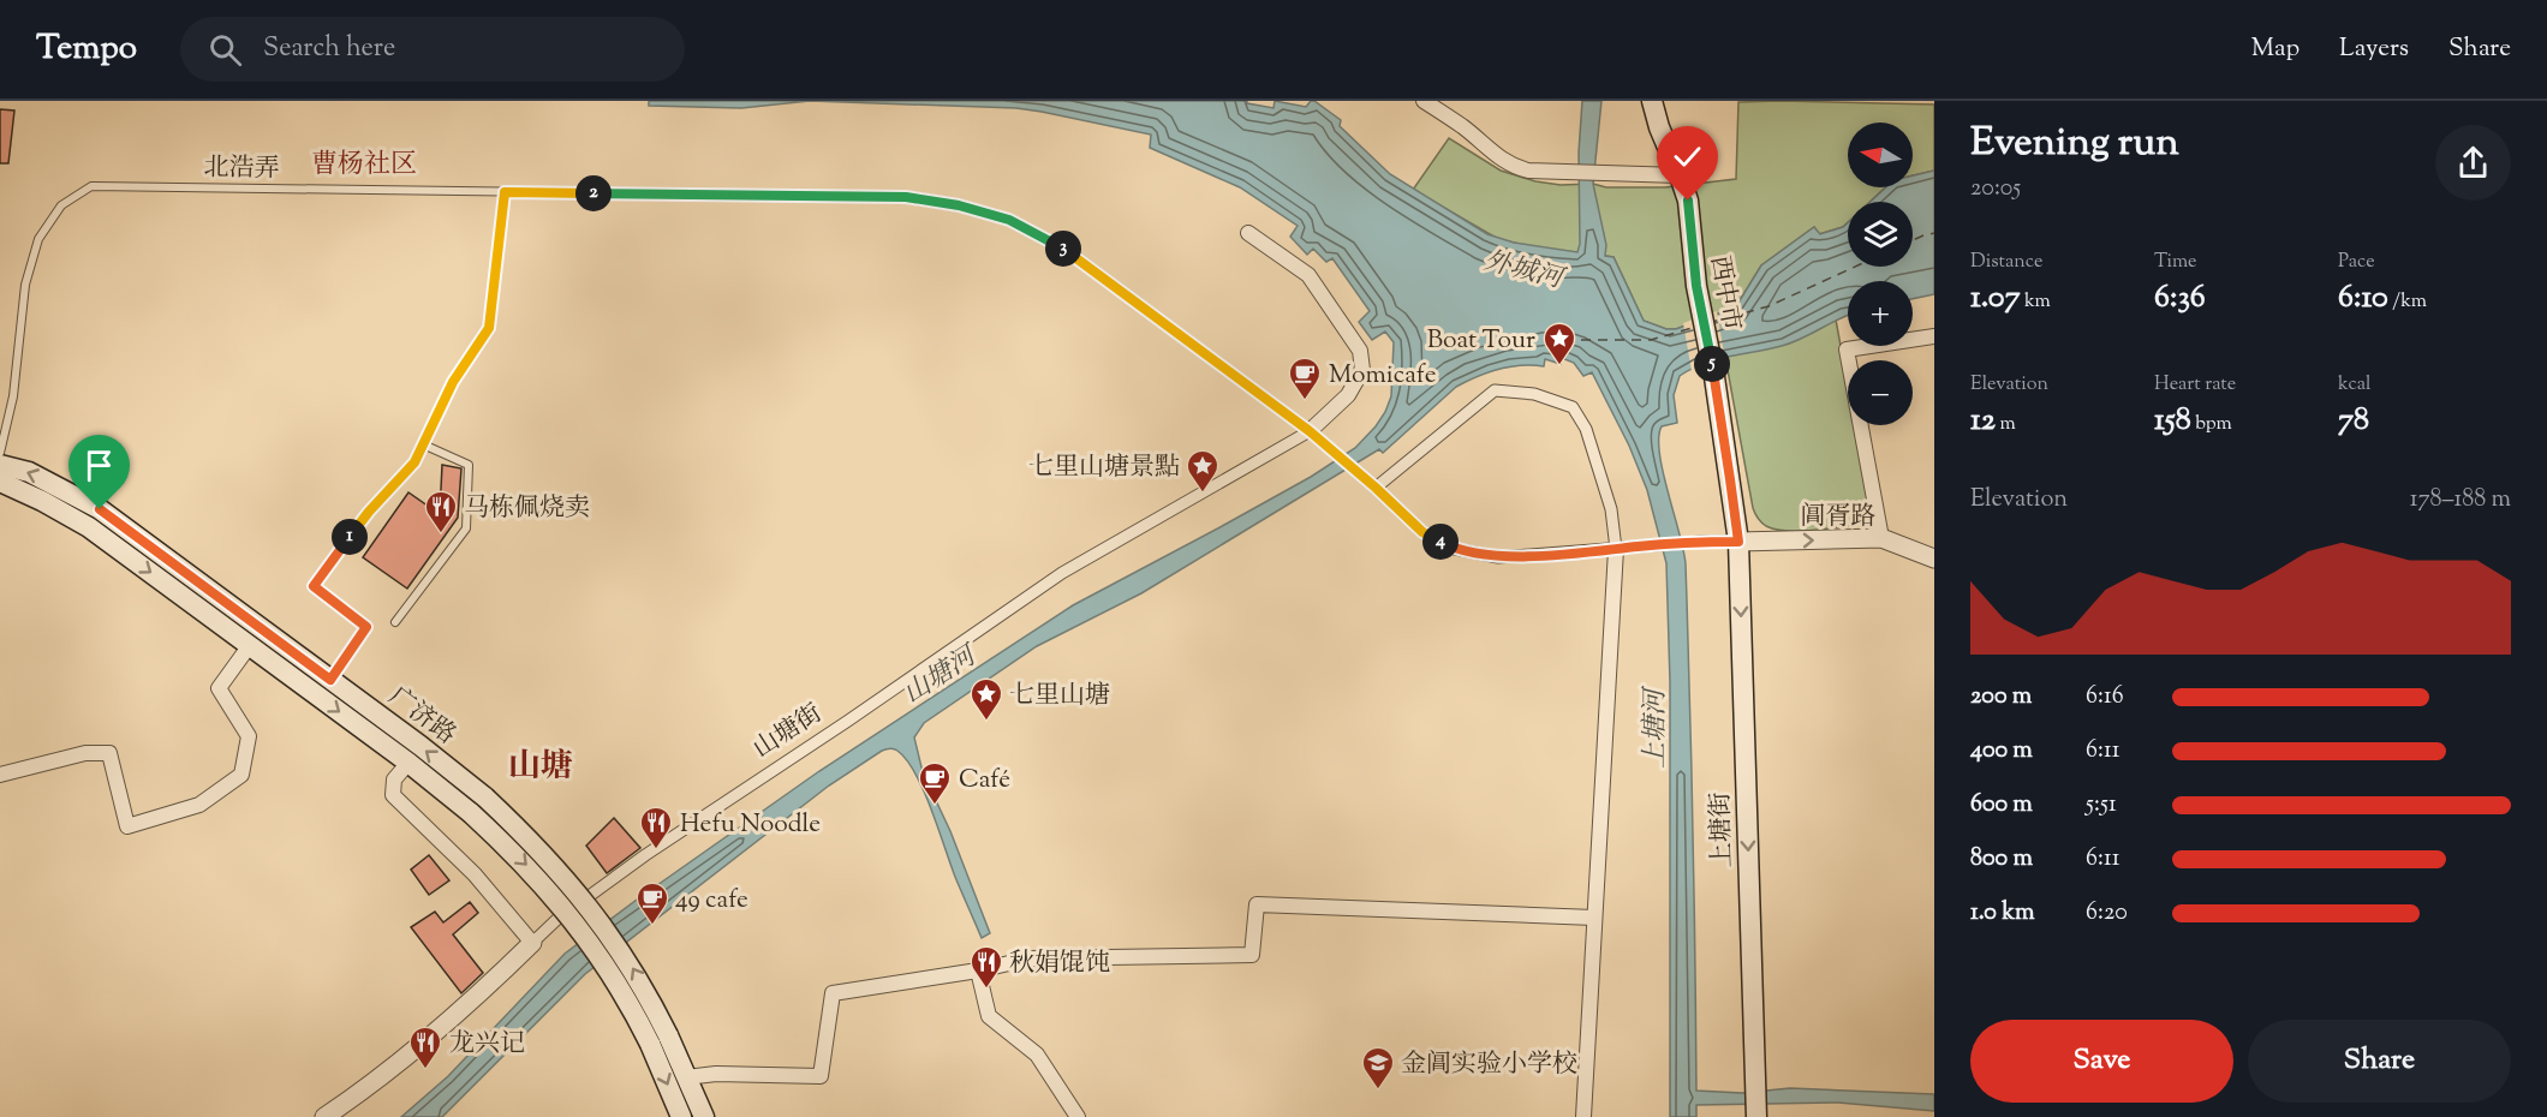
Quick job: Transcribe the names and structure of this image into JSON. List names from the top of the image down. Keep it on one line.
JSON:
{"streets":{"main road":["西中市","广济路","上塘街"],"street":["北浩弄","阊胥路","山塘街"]},"crossings":[["北浩弄","西中市"],["北浩弄","阊胥路"],["北浩弄","山塘街"],["北浩弄","上塘街"],["西中市","阊胥路"],["西中市","上塘街"],["阊胥路","上塘街"]],"one_way":["阊胥路","上塘街"],"districts":["曹杨社区","山塘"],"water":["外城河","山塘河","上塘河"],"places":{"place":["Boat Tour","七里山塘景點","七里山塘"],"cafe":["Momicafe","Café","49 cafe"],"restaurant":["马栋佩烧卖","Hefu Noodle","秋娟馄饨","龙兴记"],"school or university":["金阊实验小学校"]},"north":"left","page":{"header":"Tempo","search":"Search here","nav":["Map","Layers","Share"],"heading":["Evening run","20:05"],"map_buttons":["+","−"],"pins":["2","3","5","1","4"],"stats":[["Distance","1.07 km"],["Time","6:36"],["Pace","6:10 /km"],["Elevation","12 m"],["Heart rate","158 bpm"],["kcal","78"]],"chart":["Elevation","178–188 m"],"list":[{"name":"200 m","note":"6:16"},{"name":"400 m","note":"6:11"},{"name":"600 m","note":"5:51"},{"name":"800 m","note":"6:11"},{"name":"1.0 km","note":"6:20"}],"buttons":["Save","Share"]}}
